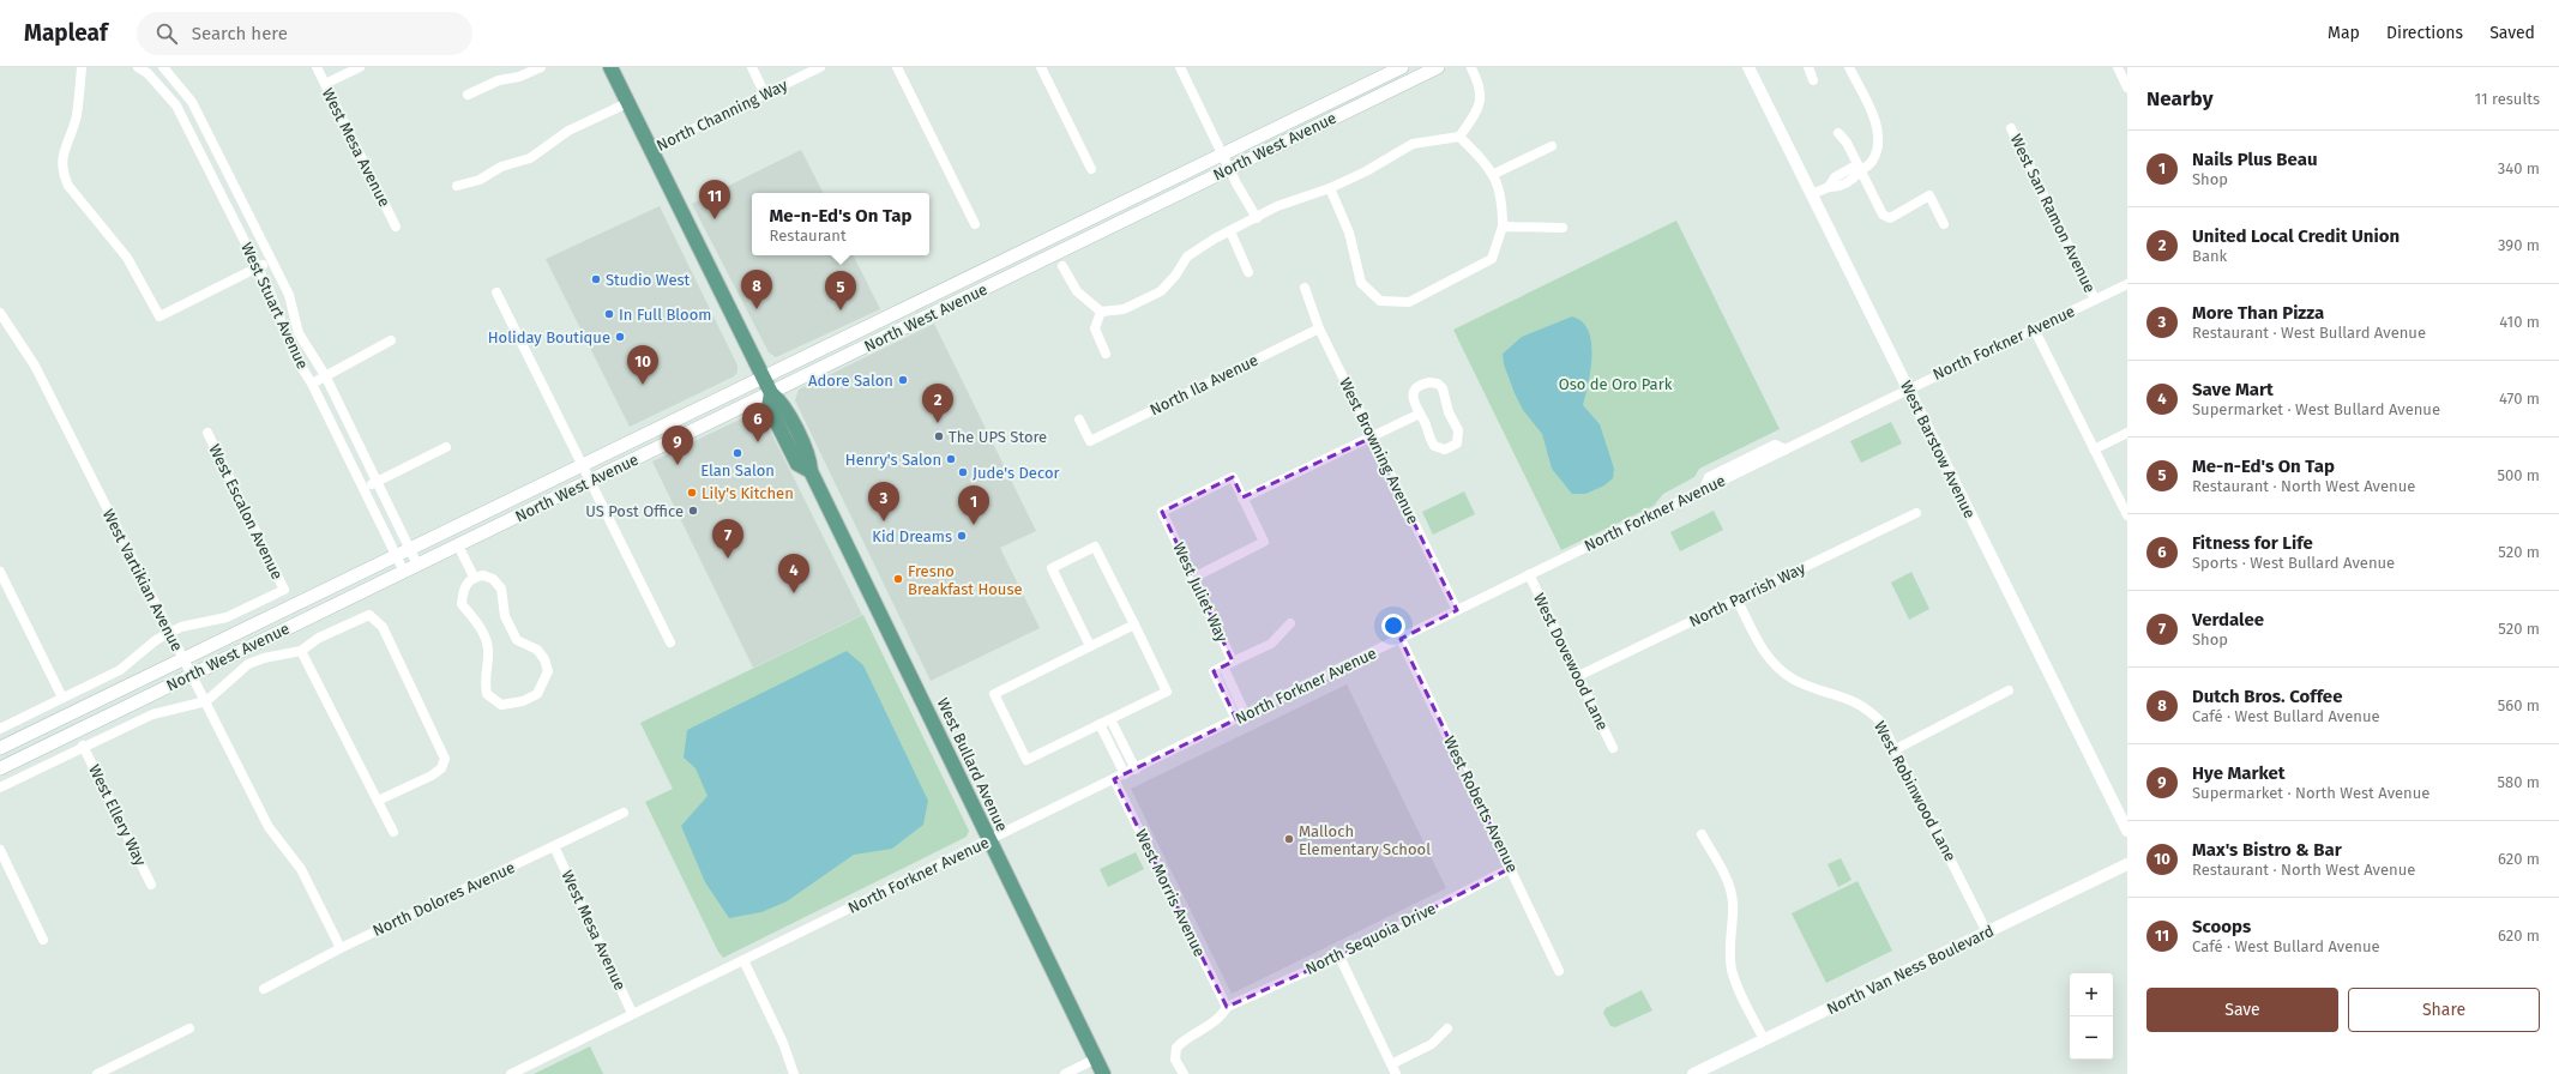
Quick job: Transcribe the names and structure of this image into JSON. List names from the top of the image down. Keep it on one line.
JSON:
{"streets":{"main road":["North West Avenue","West Bullard Avenue"],"street":["North Channing Way","West Mesa Avenue","West San Ramon Avenue","West Stuart Avenue","North Forkner Avenue","North Ila Avenue","West Barstow Avenue","West Browning Avenue","West Escalon Avenue","West Vartikian Avenue","West Juliet Way","North Parrish Way","West Dovewood Lane","West Robinwood Lane","West Roberts Avenue","West Ellery Way","West Morris Avenue","North Dolores Avenue","North Sequoia Drive","North Van Ness Boulevard"]},"crossings":[["North Channing Way","West Bullard Avenue"],["North West Avenue","West Stuart Avenue"],["North West Avenue","West Vartikian Avenue"],["North West Avenue","West Bullard Avenue"],["North West Avenue","West Ellery Way"],["West Mesa Avenue","North Forkner Avenue"],["West Mesa Avenue","North Dolores Avenue"],["West San Ramon Avenue","North Forkner Avenue"],["North Forkner Avenue","West Barstow Avenue"],["North Forkner Avenue","West Browning Avenue"],["North Forkner Avenue","West Dovewood Lane"],["North Forkner Avenue","West Bullard Avenue"],["North Forkner Avenue","West Roberts Avenue"],["North Forkner Avenue","West Morris Avenue"],["North Ila Avenue","West Browning Avenue"],["West Escalon Avenue","West Vartikian Avenue"],["West Vartikian Avenue","North Dolores Avenue"],["North Parrish Way","West Dovewood Lane"],["North Parrish Way","West Robinwood Lane"],["West Robinwood Lane","North Van Ness Boulevard"],["West Roberts Avenue","North Sequoia Drive"],["West Morris Avenue","North Sequoia Drive"]],"parks":["Oso de Oro Park"],"places":["Studio West","In Full Bloom","Holiday Boutique","Adore Salon","The UPS Store","Elan Salon","Henry's Salon","Jude's Decor","Lily's Kitchen","US Post Office","Kid Dreams","Fresno Breakfast House","Malloch Elementary School"],"page":{"header":"Mapleaf","search":"Search here","nav":["Map","Directions","Saved"],"heading":["Nearby","11 results"],"list":[{"mark":"1","name":"Nails Plus Beau","note":"Shop","value":"340 m"},{"mark":"2","name":"United Local Credit Union","note":"Bank","value":"390 m"},{"mark":"3","name":"More Than Pizza","note":"Restaurant · West Bullard Avenue","value":"410 m"},{"mark":"4","name":"Save Mart","note":"Supermarket · West Bullard Avenue","value":"470 m"},{"mark":"5","name":"Me-n-Ed's On Tap","note":"Restaurant · North West Avenue","value":"500 m"},{"mark":"6","name":"Fitness for Life","note":"Sports · West Bullard Avenue","value":"520 m"},{"mark":"7","name":"Verdalee","note":"Shop","value":"520 m"},{"mark":"8","name":"Dutch Bros. Coffee","note":"Café · West Bullard Avenue","value":"560 m"},{"mark":"9","name":"Hye Market","note":"Supermarket · North West Avenue","value":"580 m"},{"mark":"10","name":"Max's Bistro & Bar","note":"Restaurant · North West Avenue","value":"620 m"},{"mark":"11","name":"Scoops","note":"Café · West Bullard Avenue","value":"620 m"}],"pins":["11","8","5","10","2","6","9","3","1","7","4"],"popup":["Me-n-Ed's On Tap","Restaurant"],"map_buttons":["+","−"],"buttons":["Save","Share"]}}
